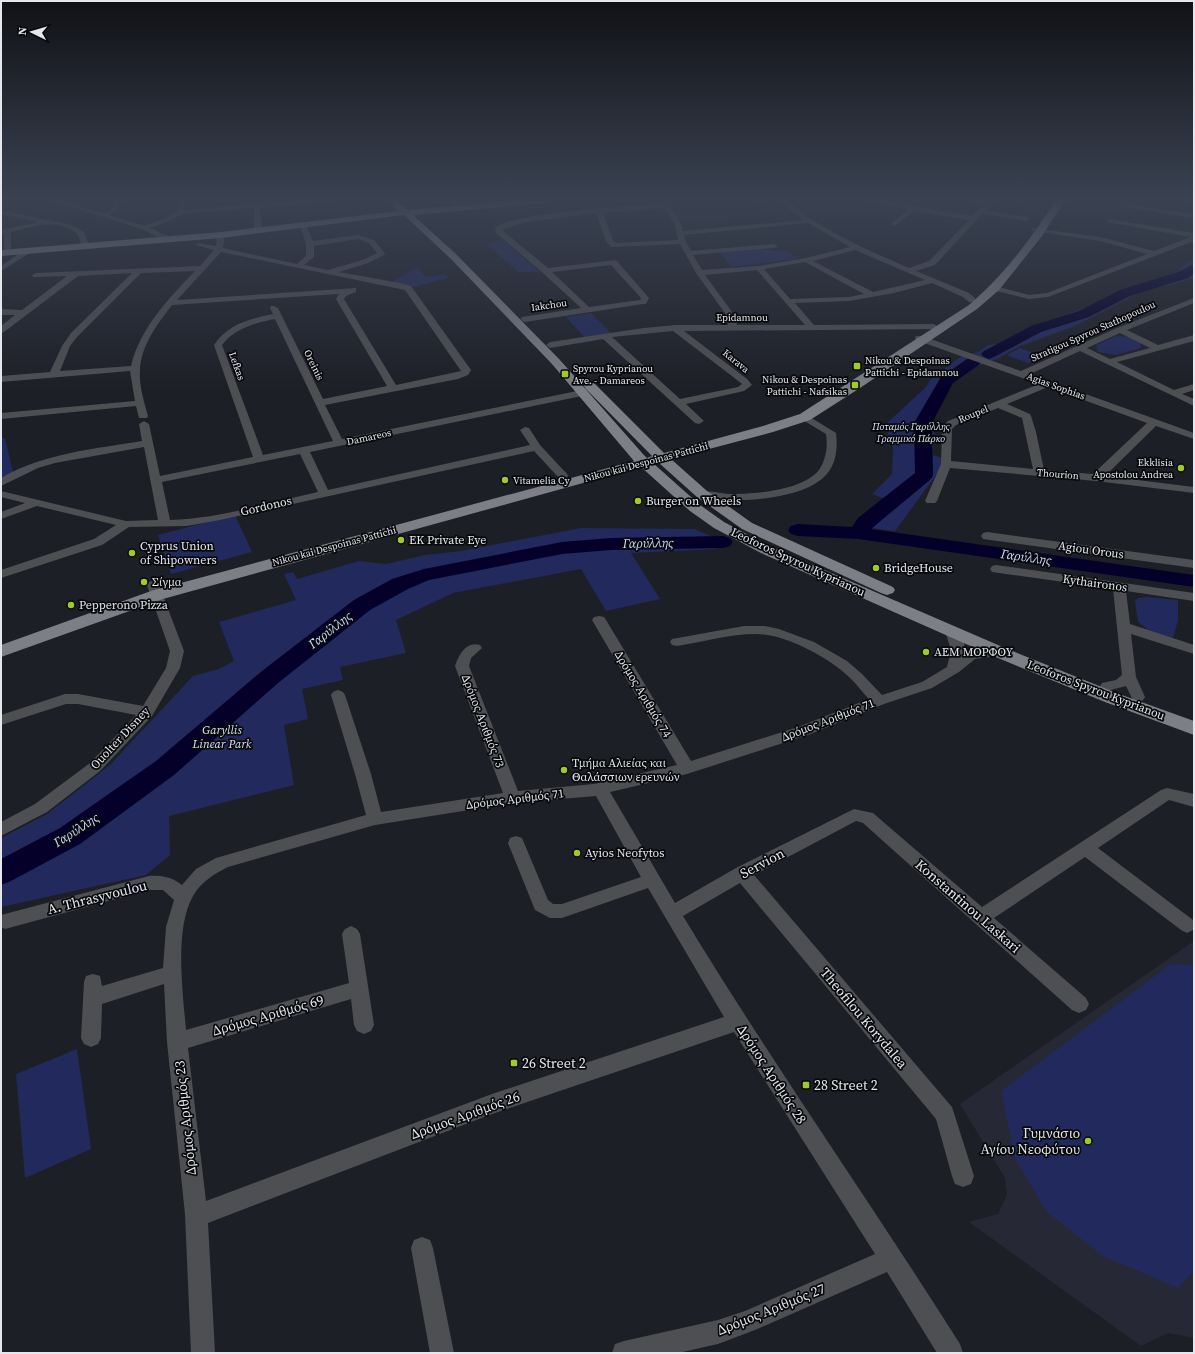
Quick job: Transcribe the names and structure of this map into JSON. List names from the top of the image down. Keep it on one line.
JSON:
{"streets":{"main road":["Nikou kai Despoinas Pattichi","Leoforos Spyrou Kyprianou"],"street":["Iakchou","Epidamnou","Stratigou Spyrou Stathopoulou","Karava","Oreinis","Lefkas","Agias Sophias","Roupel","Damareos","Thourion","Gordonos","Agiou Orous","Kythaironos","Δρόμος Αριθμός 74","Δρόμος Αριθμός 71","Δρόμος Αριθμός 73","Ouolter Disney","Servion","A. Thrasyvoulou","Konstantinou Laskari","Δρόμος Αριθμός 69","Theofilou Korydalea","Δρόμος Αριθμός 28","Δρόμος Αριθμός 26","Δρόμος Αριθμός 23","Δρόμος Αριθμός 27"]},"crossings":[["Iakchou","Leoforos Spyrou Kyprianou"],["Epidamnou","Karava"],["Epidamnou","Nikou kai Despoinas Pattichi"],["Epidamnou","Leoforos Spyrou Kyprianou"],["Stratigou Spyrou Stathopoulou","Agias Sophias"],["Oreinis","Lefkas"],["Oreinis","Damareos"],["Lefkas","Damareos"],["Agias Sophias","Roupel"],["Agias Sophias","Nikou kai Despoinas Pattichi"],["Roupel","Thourion"],["Damareos","Leoforos Spyrou Kyprianou"],["Nikou kai Despoinas Pattichi","Leoforos Spyrou Kyprianou"],["Nikou kai Despoinas Pattichi","Ouolter Disney"],["Leoforos Spyrou Kyprianou","Δρόμος Αριθμός 71"],["Δρόμος Αριθμός 74","Δρόμος Αριθμός 71"],["Δρόμος Αριθμός 71","Δρόμος Αριθμός 73"],["Δρόμος Αριθμός 71","A. Thrasyvoulou"],["Δρόμος Αριθμός 71","Δρόμος Αριθμός 28"],["Δρόμος Αριθμός 71","Δρόμος Αριθμός 23"],["Servion","Konstantinou Laskari"],["Servion","Theofilou Korydalea"],["Servion","Δρόμος Αριθμός 28"],["A. Thrasyvoulou","Δρόμος Αριθμός 23"],["Δρόμος Αριθμός 69","Δρόμος Αριθμός 23"],["Δρόμος Αριθμός 28","Δρόμος Αριθμός 26"],["Δρόμος Αριθμός 28","Δρόμος Αριθμός 27"],["Δρόμος Αριθμός 26","Δρόμος Αριθμός 23"]],"water":["Γαρύλλης"],"parks":["Ποταμός Γαρύλλης Γραμμικό Πάρκο","Garyllis Linear Park"],"places":{"transit":["Nikou & Despoinas Pattichi - Epidamnou","Spyrou Kyprianou Ave. - Damareos","Nikou & Despoinas Pattichi - Nafsikas","26 Street 2","28 Street 2"],"other":["Ekklisia Apostolou Andrea","Vitamelia Cy","Burger on Wheels","EK Private Eye","Cyprus Union of Shipowners","BridgeHouse","Σίγμα","Pepperono Pizza","ΑΕΜ ΜΟΡΦΟΥ","Τμήμα Αλιείας και Θαλάσσιων ερευνών","Ayios Neofytos","Γυμνάσιο Αγίου Νεοφύτου"]},"north":"left"}
